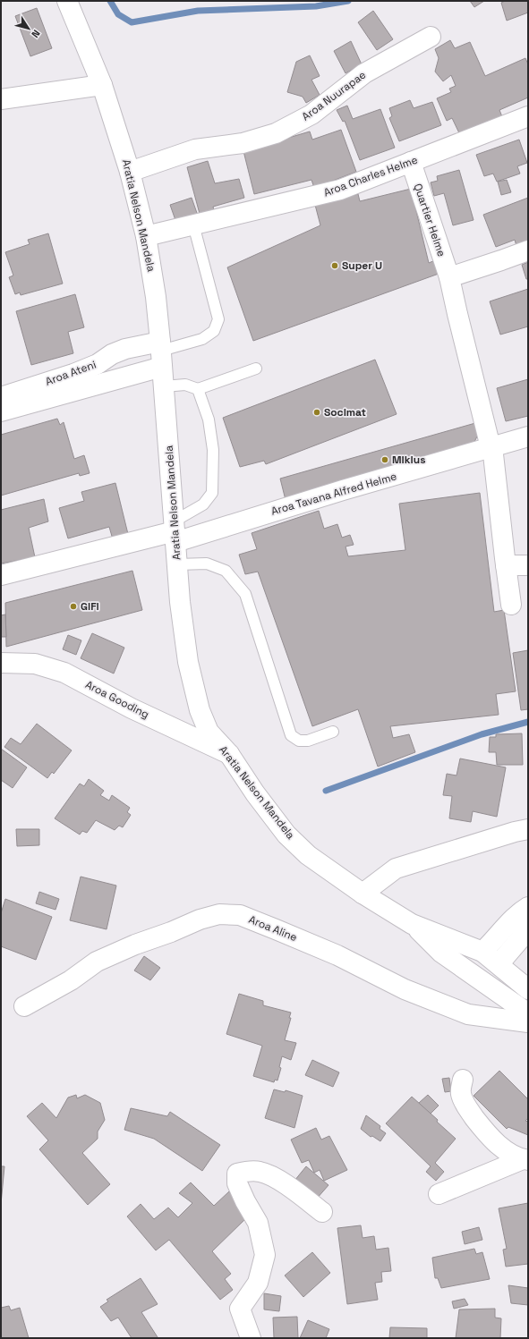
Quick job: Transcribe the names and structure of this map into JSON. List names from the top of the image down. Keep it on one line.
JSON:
{"streets":{"street":["Aroa Nuurapae","Aroa Charles Helme","Aratia Nelson Mandela","Quartier Helme","Aroa Ateni","Aroa Tavana Alfred Helme","Aroa Gooding","Aroa Aline"]},"crossings":[["Aroa Nuurapae","Aratia Nelson Mandela"],["Aroa Charles Helme","Aratia Nelson Mandela"],["Aroa Charles Helme","Quartier Helme"],["Aratia Nelson Mandela","Aroa Ateni"],["Aratia Nelson Mandela","Aroa Tavana Alfred Helme"],["Aratia Nelson Mandela","Aroa Gooding"],["Quartier Helme","Aroa Tavana Alfred Helme"]],"places":["Super U","Socimat","Miklus","GiFi"],"north":"bottom right"}
